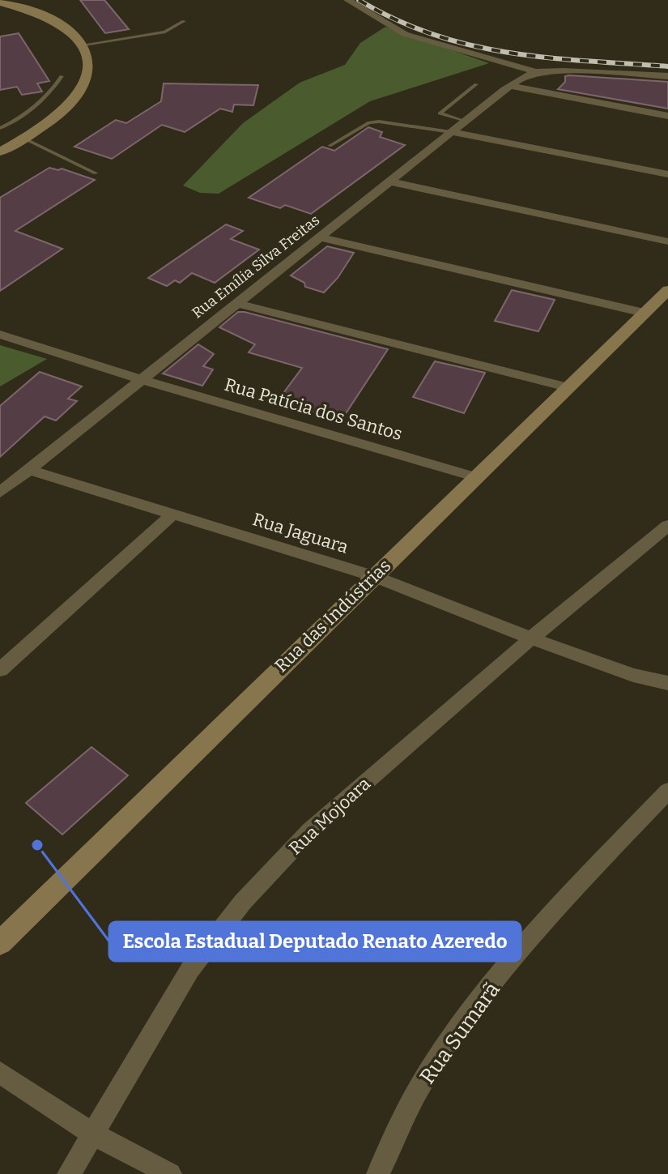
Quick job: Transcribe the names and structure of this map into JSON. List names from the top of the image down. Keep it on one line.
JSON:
{"streets":{"street":["Rua Emília Silva Freitas","Rua Patícia dos Santos","Rua Jaguara","Rua das Indústrias","Rua Mojoara","Rua Sumarã"]},"crossings":[["Rua Emília Silva Freitas","Rua Patícia dos Santos"],["Rua Emília Silva Freitas","Rua Jaguara"],["Rua Patícia dos Santos","Rua das Indústrias"],["Rua Jaguara","Rua das Indústrias"],["Rua Jaguara","Rua Mojoara"]],"places":["Escola Estadual Deputado Renato Azeredo"]}
